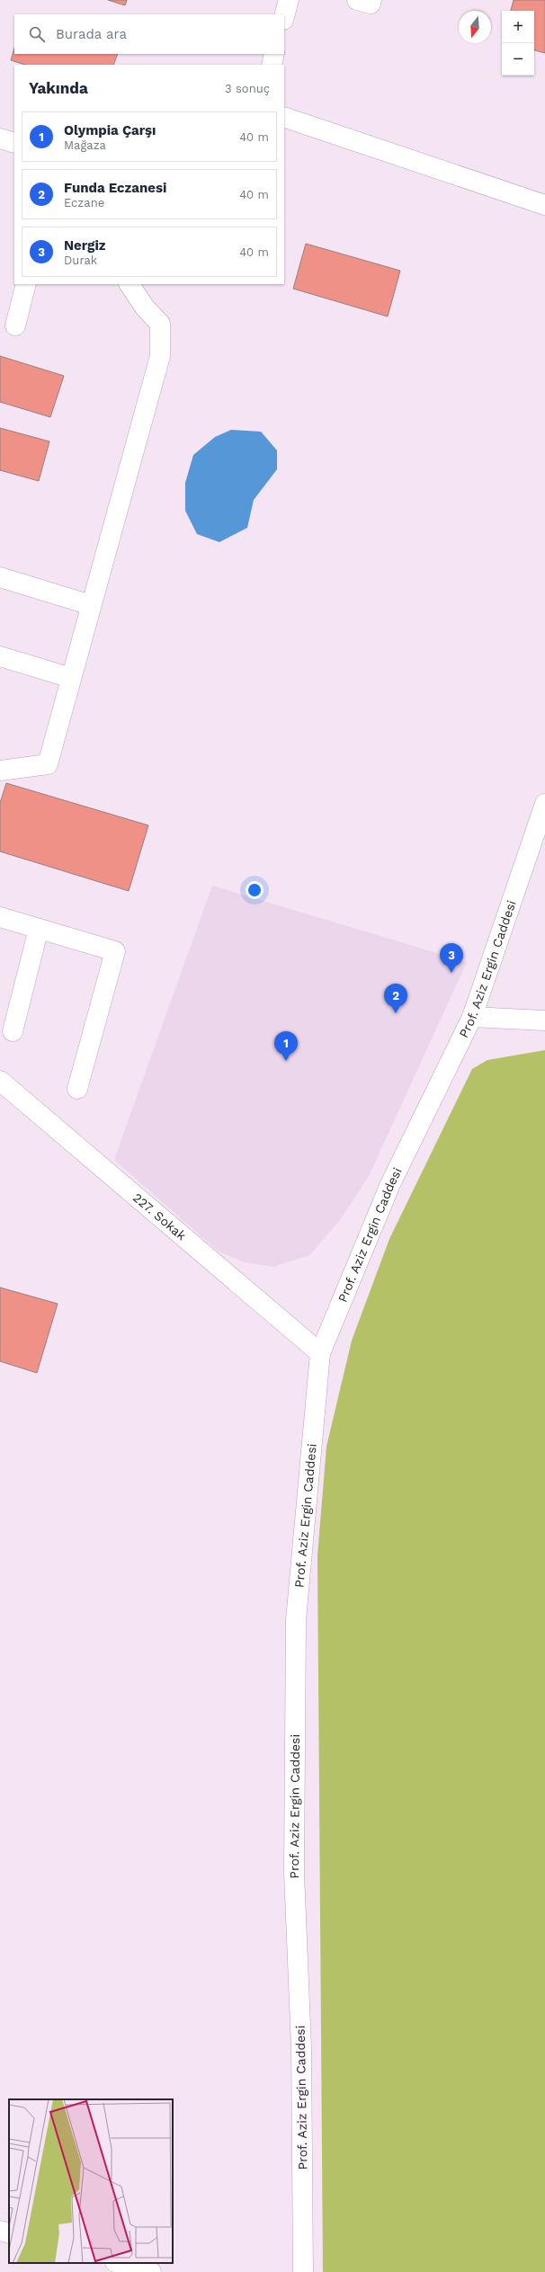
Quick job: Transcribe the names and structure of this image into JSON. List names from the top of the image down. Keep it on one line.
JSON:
{"streets":{"street":["Prof. Aziz Ergin Caddesi","227. Sokak"]},"crossings":[["Prof. Aziz Ergin Caddesi","227. Sokak"]],"north":"bottom","page":{"map_buttons":["+","−"],"search":"Burada ara","heading":["Yakında","3 sonuç"],"list":[{"mark":"1","name":"Olympia Çarşı","note":"Mağaza","value":"40 m"},{"mark":"2","name":"Funda Eczanesi","note":"Eczane","value":"40 m"},{"mark":"3","name":"Nergiz","note":"Durak","value":"40 m"}],"pins":["3","2","1"]}}
